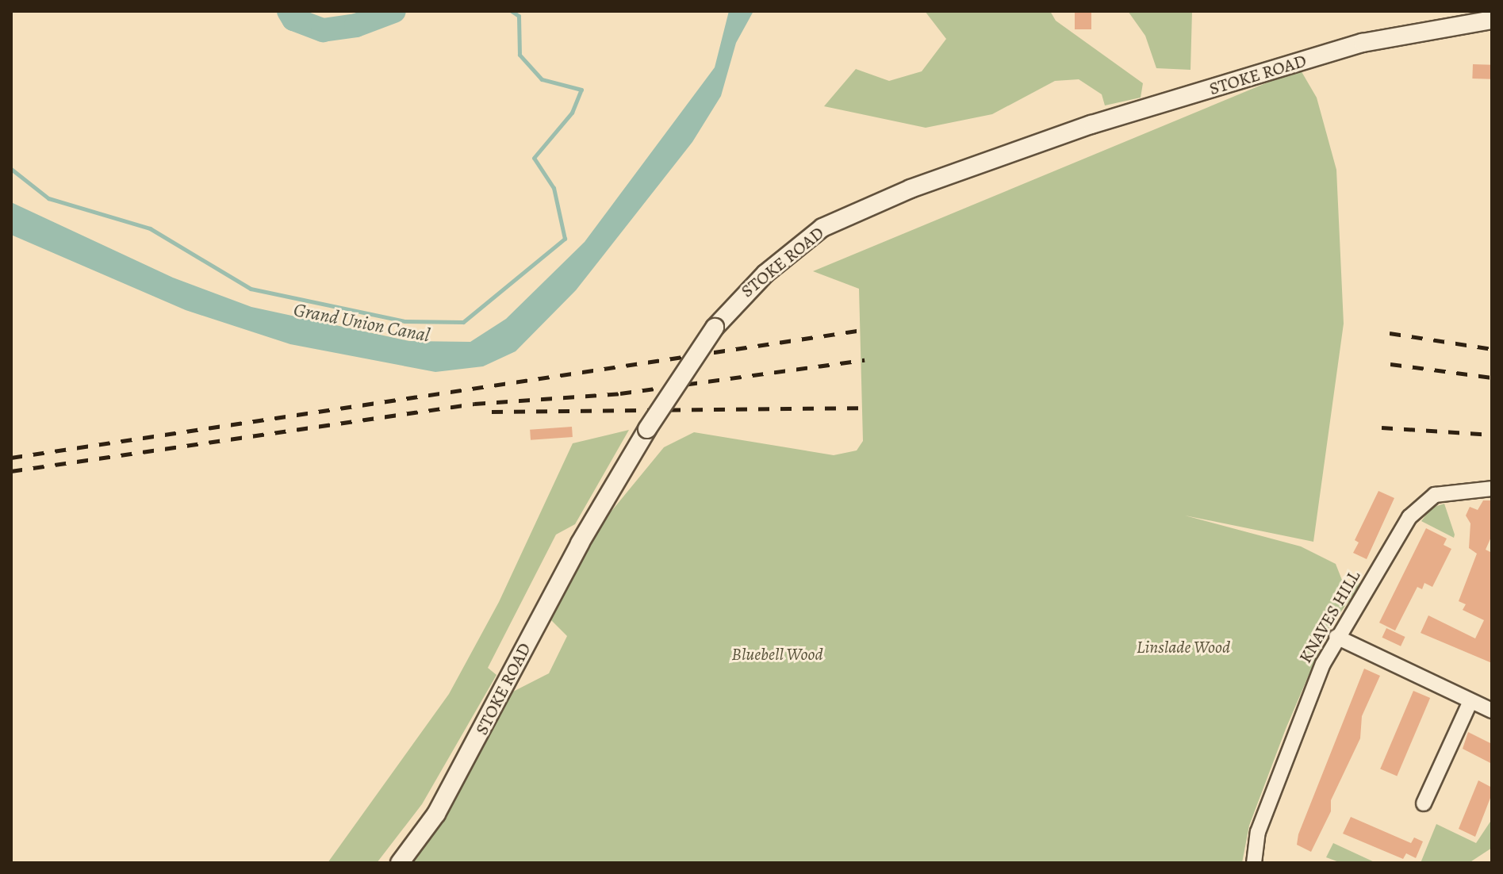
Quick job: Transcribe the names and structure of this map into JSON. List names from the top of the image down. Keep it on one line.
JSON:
{"streets":{"street":["STOKE ROAD","KNAVES HILL"]},"water":["Grand Union Canal"],"parks":["Linslade Wood","Bluebell Wood"]}
